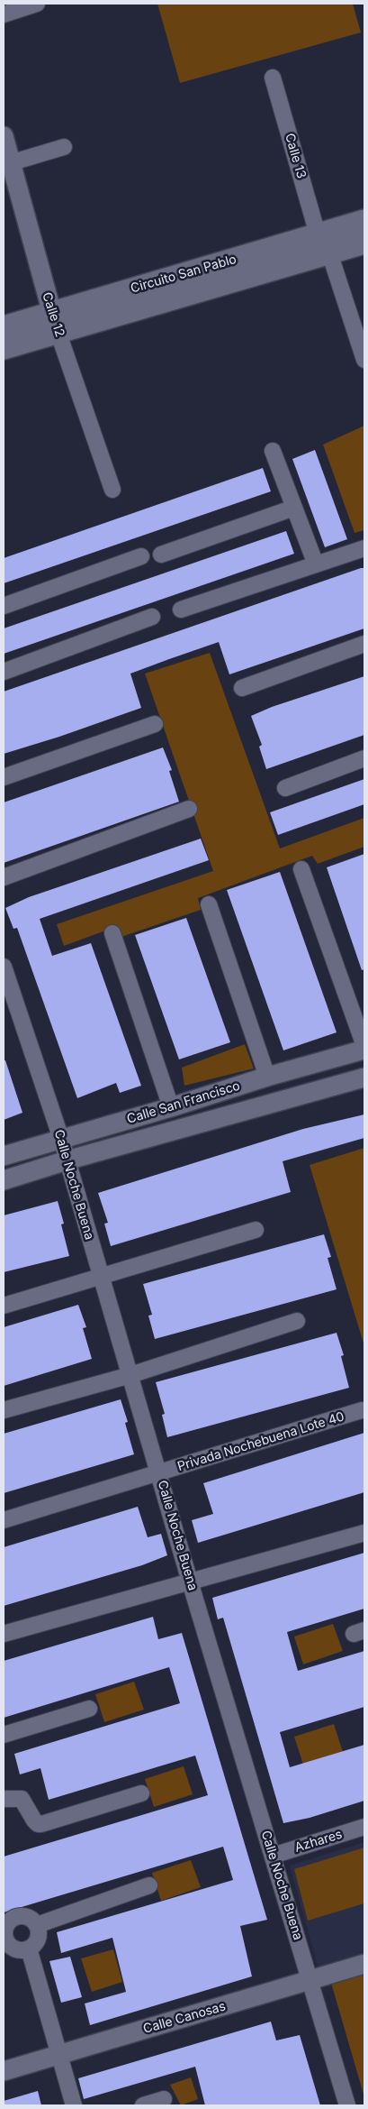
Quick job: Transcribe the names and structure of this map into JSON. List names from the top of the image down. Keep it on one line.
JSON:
{"streets":{"main road":["Circuito San Pablo"],"street":["Calle 13","Calle 12","Calle San Francisco","Calle Noche Buena","Privada Nochebuena Lote 40","Azhares","Calle Canosas"]},"crossings":[["Calle 13","Circuito San Pablo"],["Circuito San Pablo","Calle 12"],["Calle San Francisco","Calle Noche Buena"],["Calle Noche Buena","Privada Nochebuena Lote 40"],["Calle Noche Buena","Azhares"],["Calle Noche Buena","Calle Canosas"]]}
